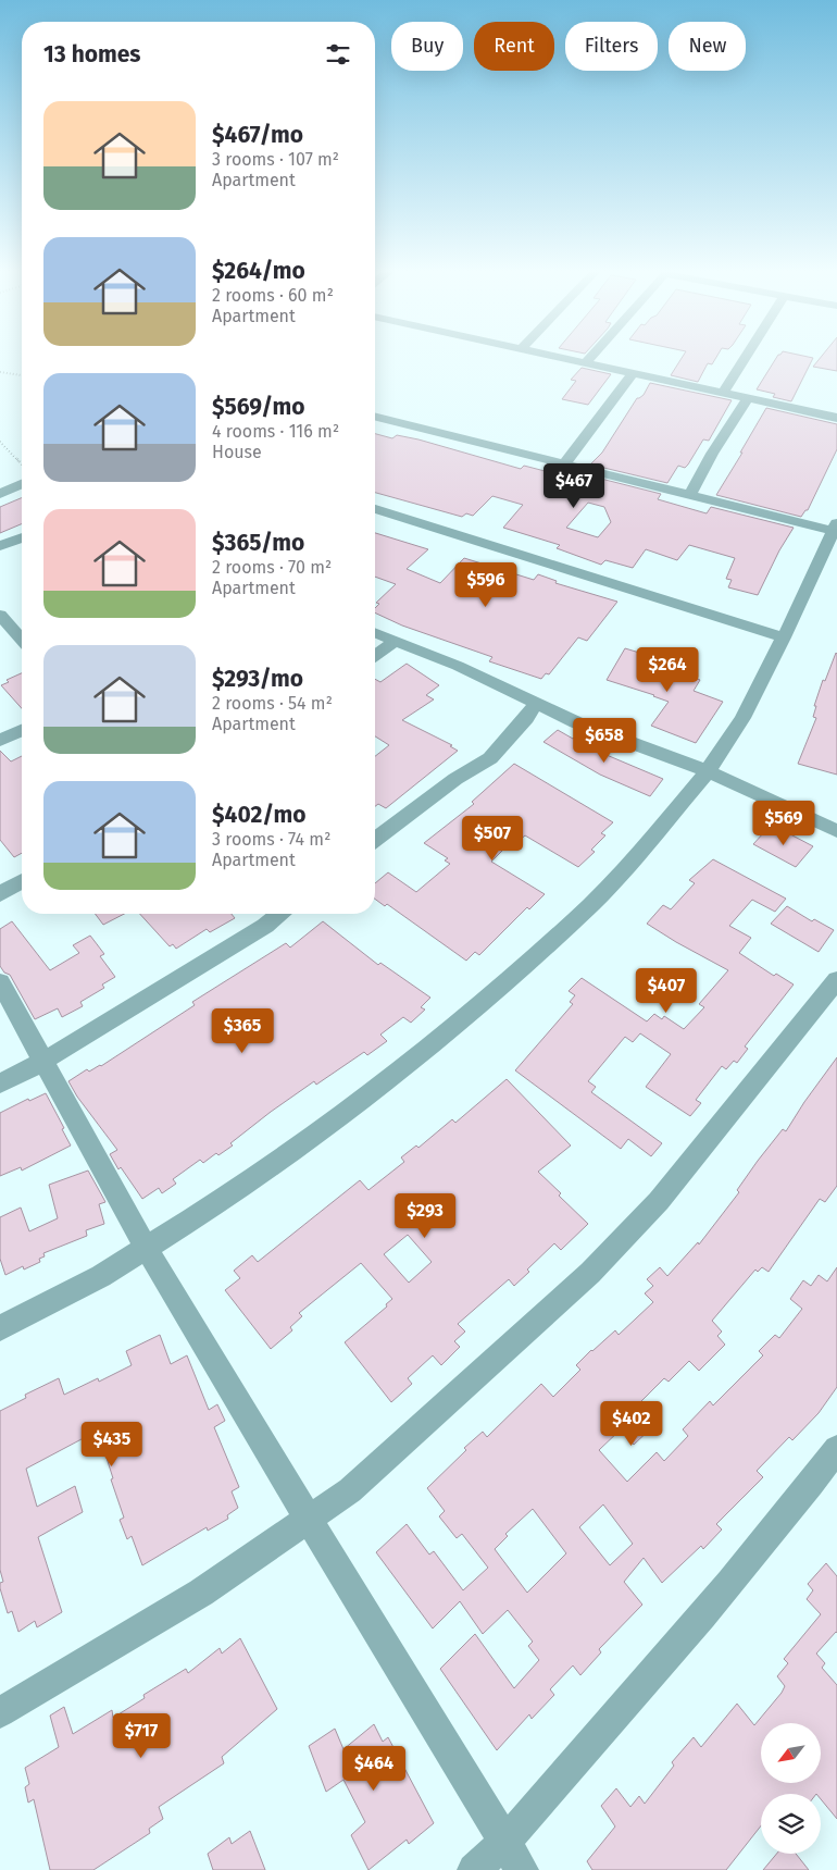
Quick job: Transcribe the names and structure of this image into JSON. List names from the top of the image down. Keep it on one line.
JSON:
{"north":"bottom left","page":{"chip":["Buy","Rent","Filters","New"],"heading":"13 homes","list":[{"name":"$467/mo","note":"3 rooms · 107 m² · Apartment"},{"name":"$264/mo","note":"2 rooms · 60 m² · Apartment"},{"name":"$569/mo","note":"4 rooms · 116 m² · House"},{"name":"$365/mo","note":"2 rooms · 70 m² · Apartment"},{"name":"$293/mo","note":"2 rooms · 54 m² · Apartment"},{"name":"$402/mo","note":"3 rooms · 74 m² · Apartment"}],"price":["$467","$596","$264","$658","$569","$507","$407","$365","$293","$402","$435","$717","$464"]}}
